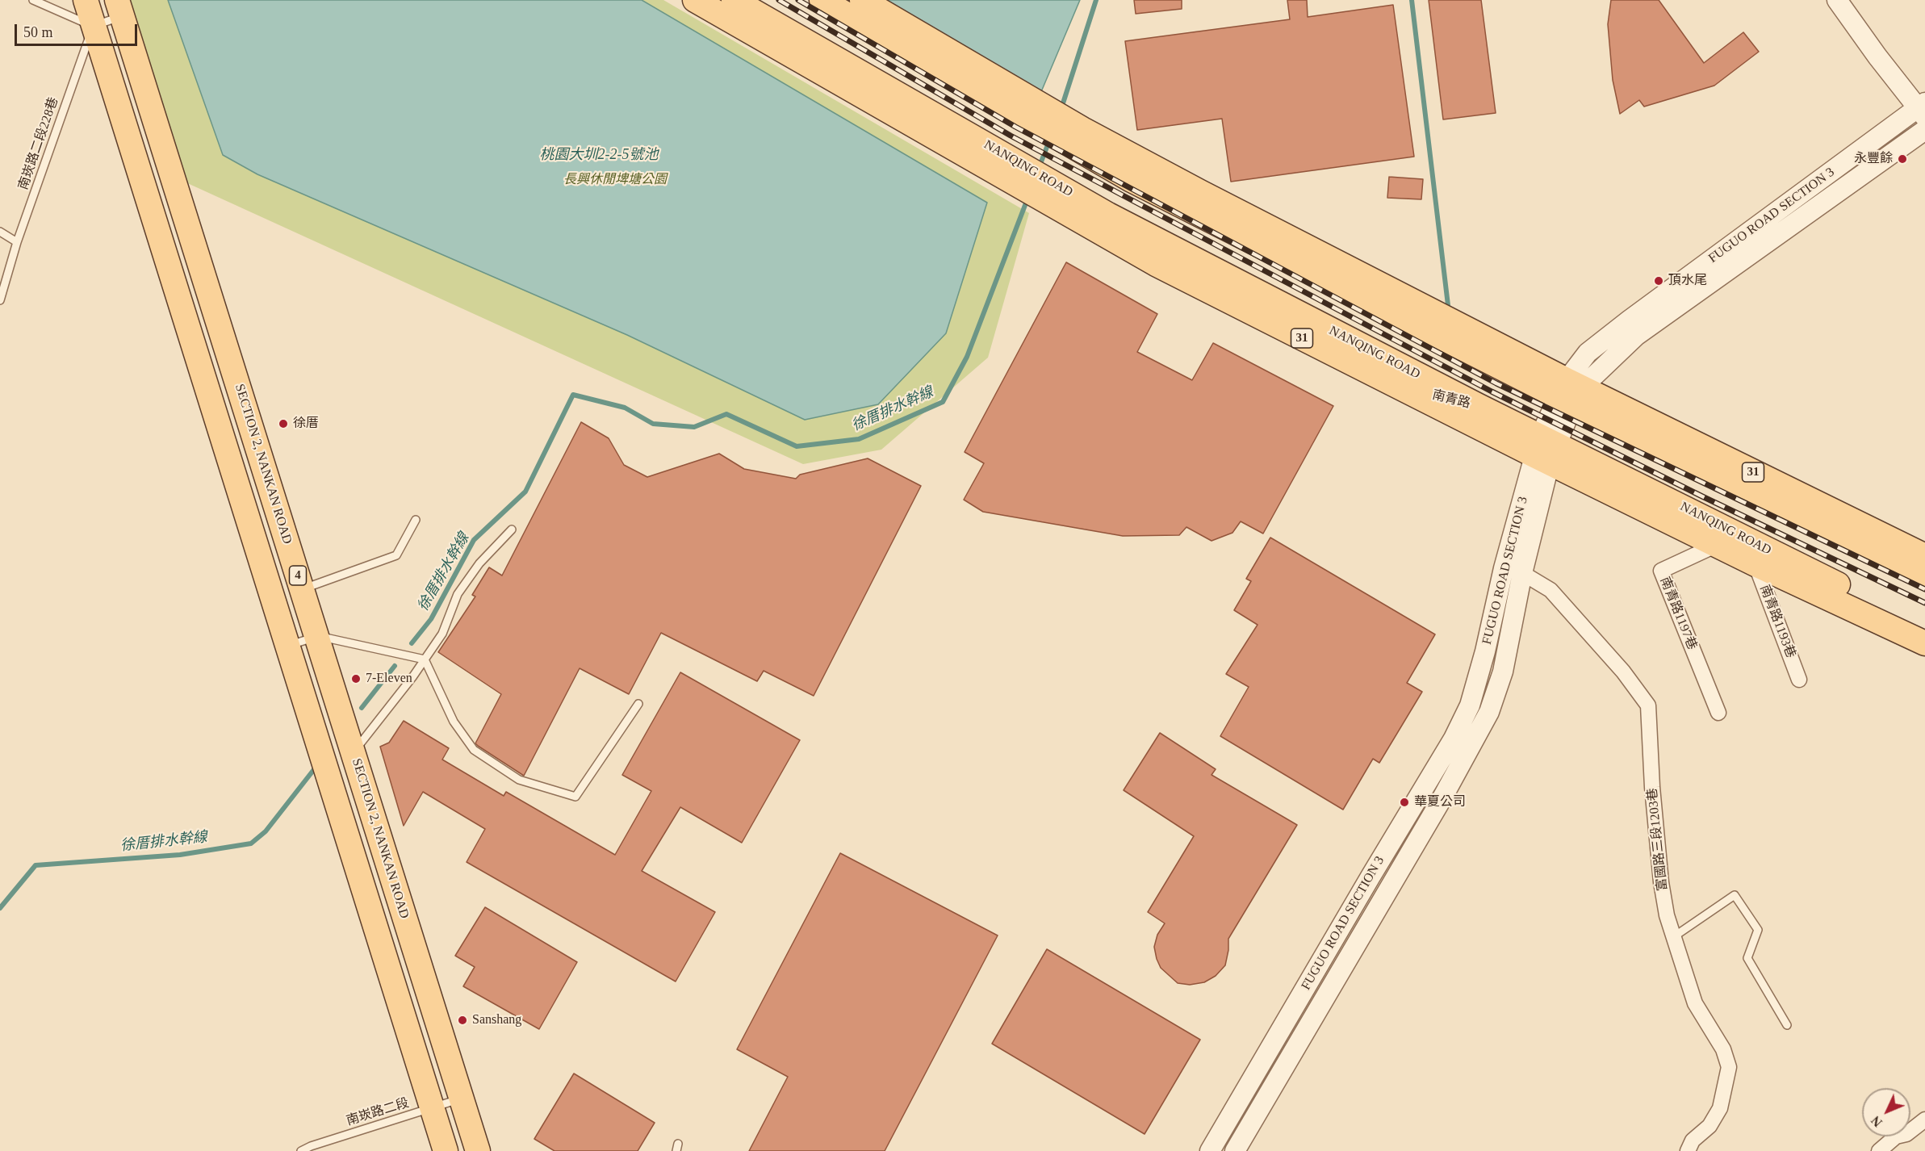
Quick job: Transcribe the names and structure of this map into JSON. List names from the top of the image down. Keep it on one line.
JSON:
{"streets":{"main road":["NANQING ROAD","31","南青路","SECTION 2, NANKAN ROAD","4"],"street":["FUGUO ROAD SECTION 3","南青路1197巷","南青路1193巷","富國路三段1203巷"],"lane":["南崁路二段228巷","南崁路二段"]},"crossings":[["南崁路二段228巷","4"],["NANQING ROAD","FUGUO ROAD SECTION 3"],["NANQING ROAD","31"],["NANQING ROAD","南青路"],["FUGUO ROAD SECTION 3","31"],["FUGUO ROAD SECTION 3","富國路三段1203巷"],["31","南青路"],["31","南青路1197巷"],["31","南青路1193巷"],["SECTION 2, NANKAN ROAD","南崁路二段"],["4","南崁路二段"]],"water":["桃園大圳2-2-5號池","徐厝排水幹線"],"parks":["長興休閒埤塘公園"],"places":["永豐餘","頂水尾","徐厝","7-Eleven","華夏公司","Sanshang"],"scale_bar":"50 m","north":"bottom left"}
